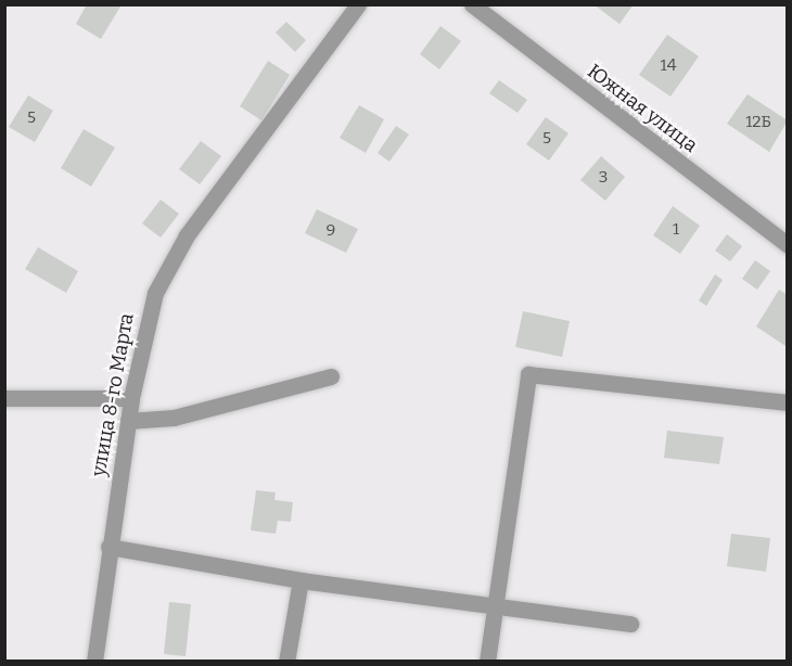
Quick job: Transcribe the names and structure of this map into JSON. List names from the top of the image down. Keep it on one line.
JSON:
{"streets":{"street":["Южная улица","улица 8-го Марта"]},"house_numbers":["14","5","12Б","5","3","1","9"]}
